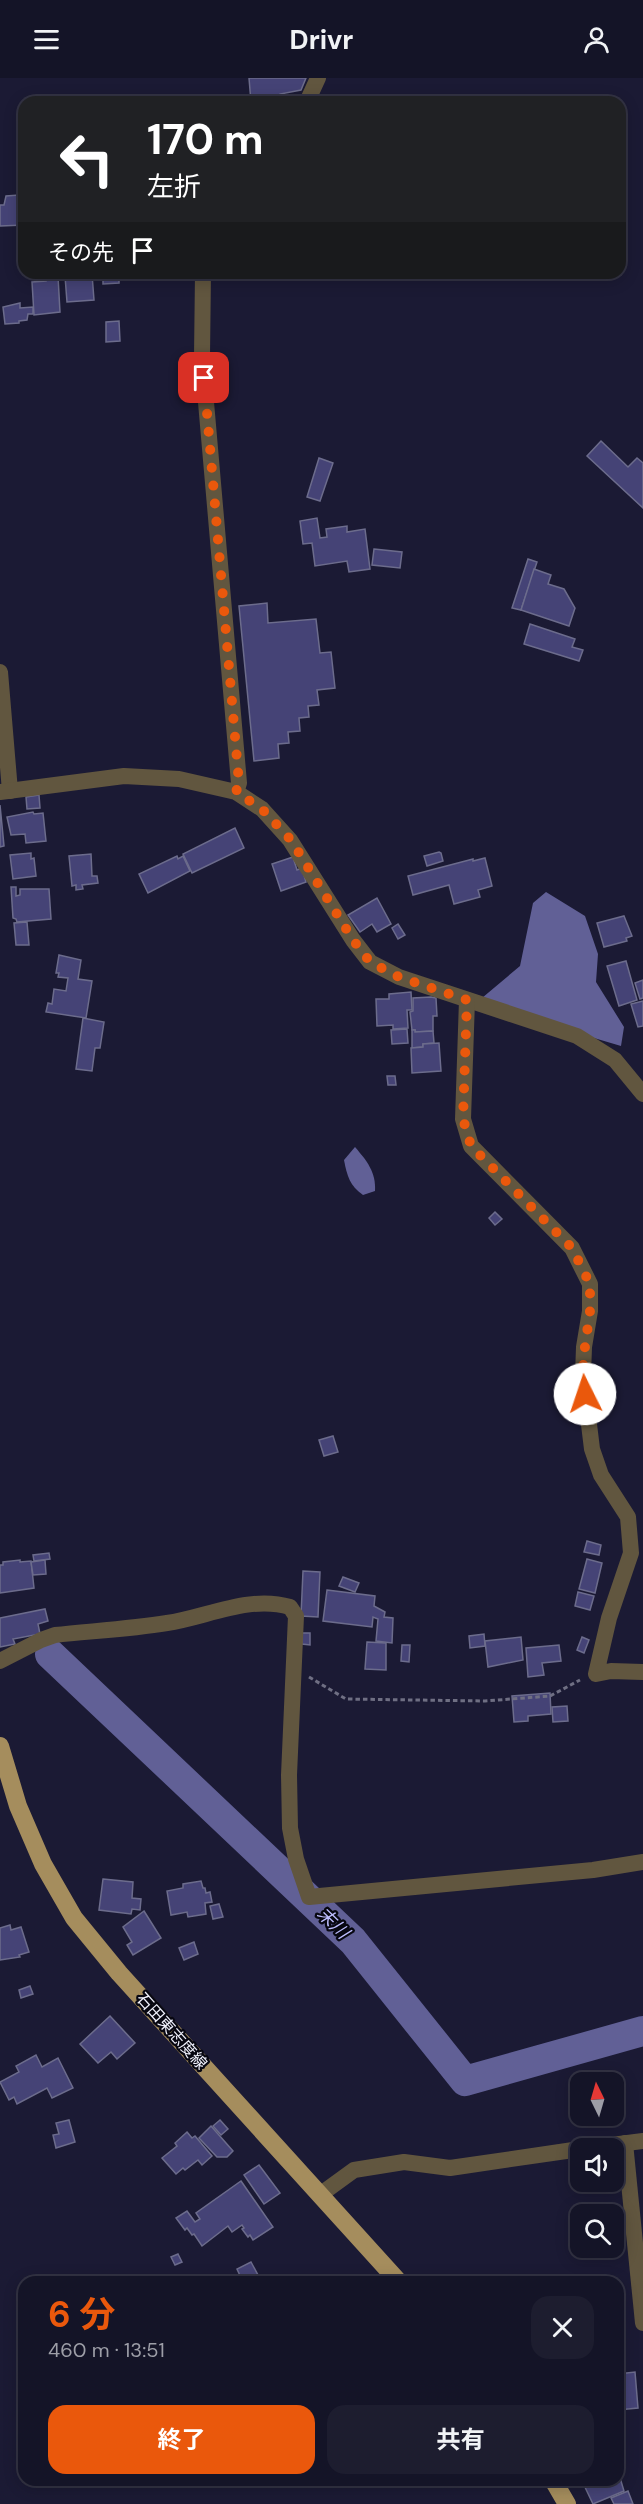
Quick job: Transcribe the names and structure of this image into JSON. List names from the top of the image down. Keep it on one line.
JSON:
{"streets":{"main road":["石田東志度線"]},"water":["末川"],"north":"top","page":{"header":"Drivr","turn":["170 m","左折"],"then":"その先","heading":["6 分","460 m · 13:51"],"buttons":["終了","共有"]}}
